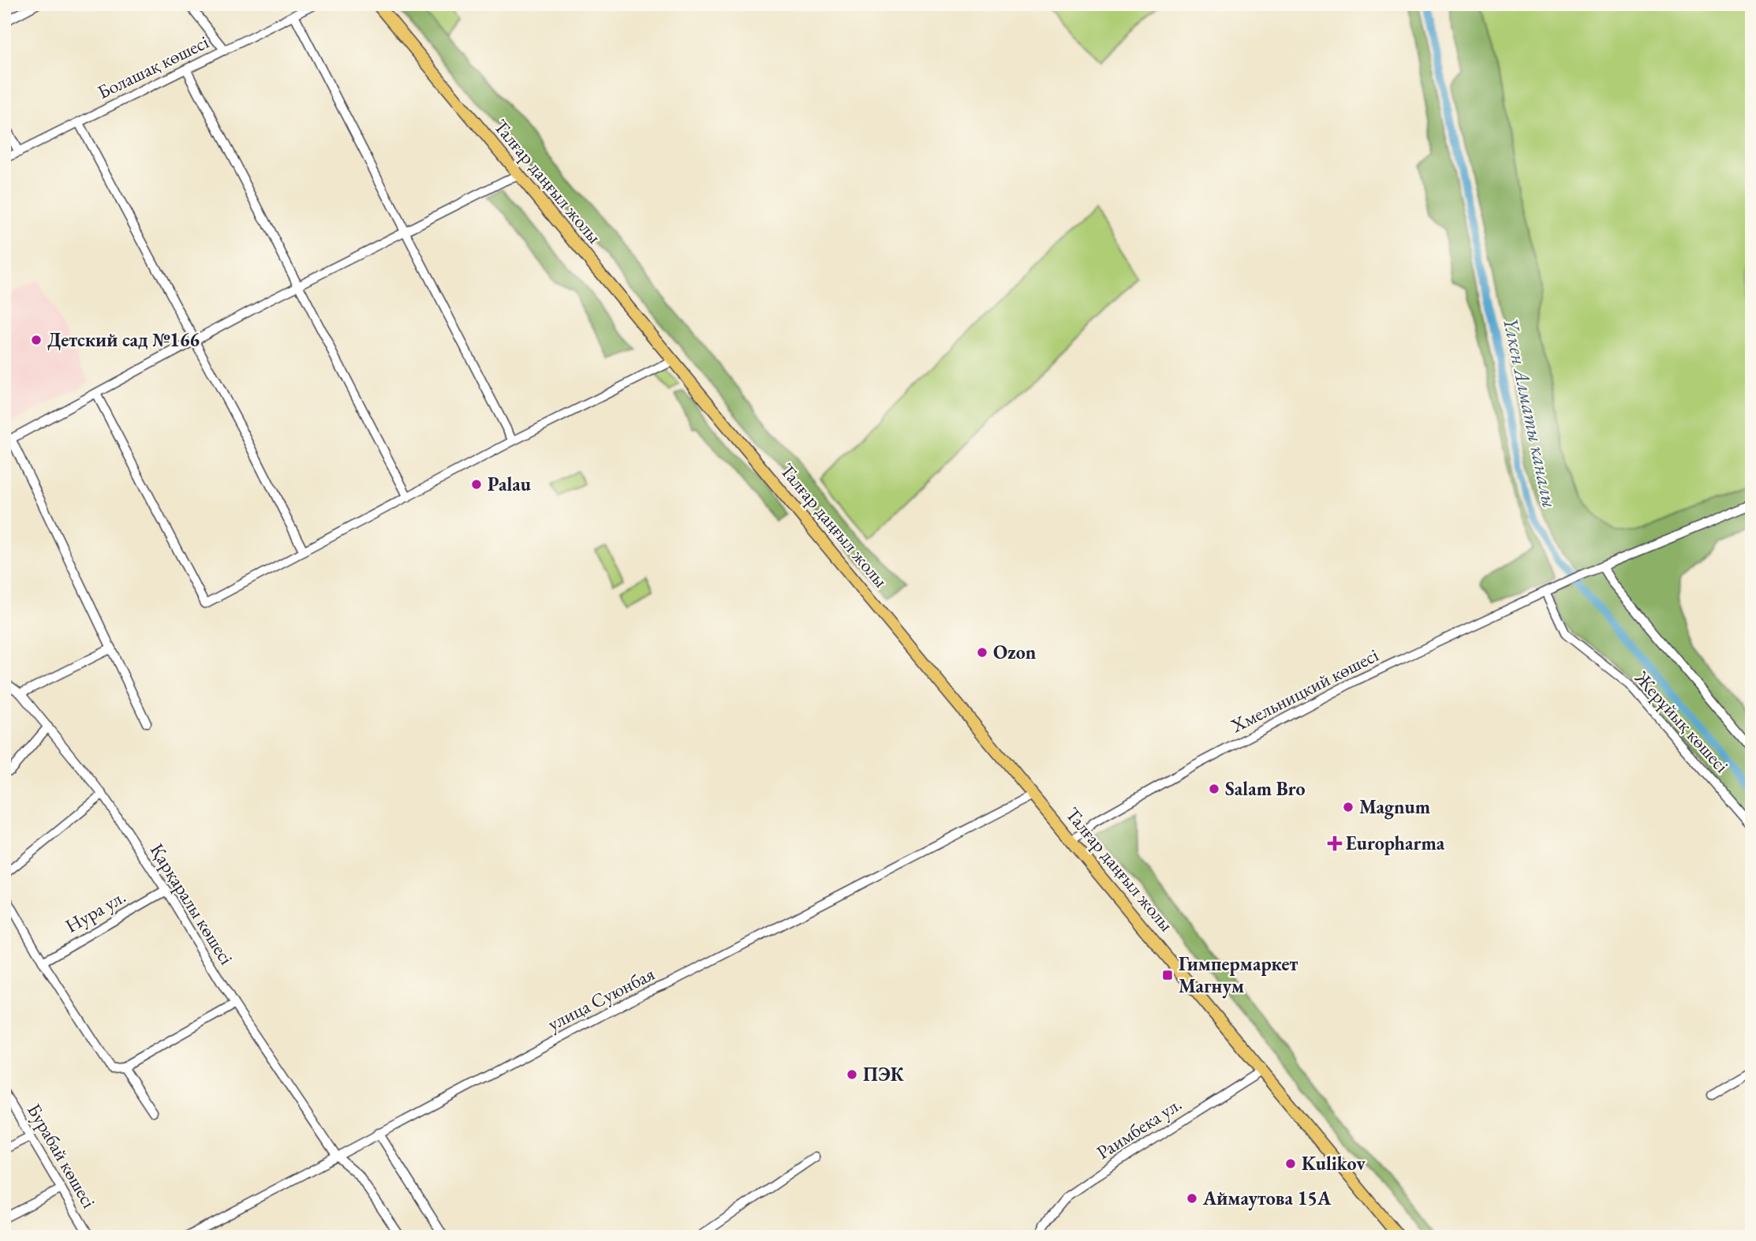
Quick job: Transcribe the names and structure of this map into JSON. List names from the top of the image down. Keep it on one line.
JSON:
{"streets":{"main road":["Талғар даңғыл жолы"],"street":["Болашақ көшесі","Хмельницкий көшесі","Жерұйық көшесі","Қарқаралы көшесі","Нура ул.","улица Суюнбая","Раимбека ул.","Бурабай көшесі"]},"crossings":[["Талғар даңғыл жолы","Хмельницкий көшесі"],["Талғар даңғыл жолы","улица Суюнбая"],["Талғар даңғыл жолы","Раимбека ул."],["Хмельницкий көшесі","Жерұйық көшесі"],["Қарқаралы көшесі","Нура ул."],["Қарқаралы көшесі","улица Суюнбая"]],"water":["Үлкен Алматы каналы"],"places":{"other":["Детский сад №166","Palau","Ozon","Salam Bro","Magnum","ПЭК","Kulikov","Аймаутова 15А"],"health":["Europharma"],"transit":["Гимпермаркет Магнум"]}}
